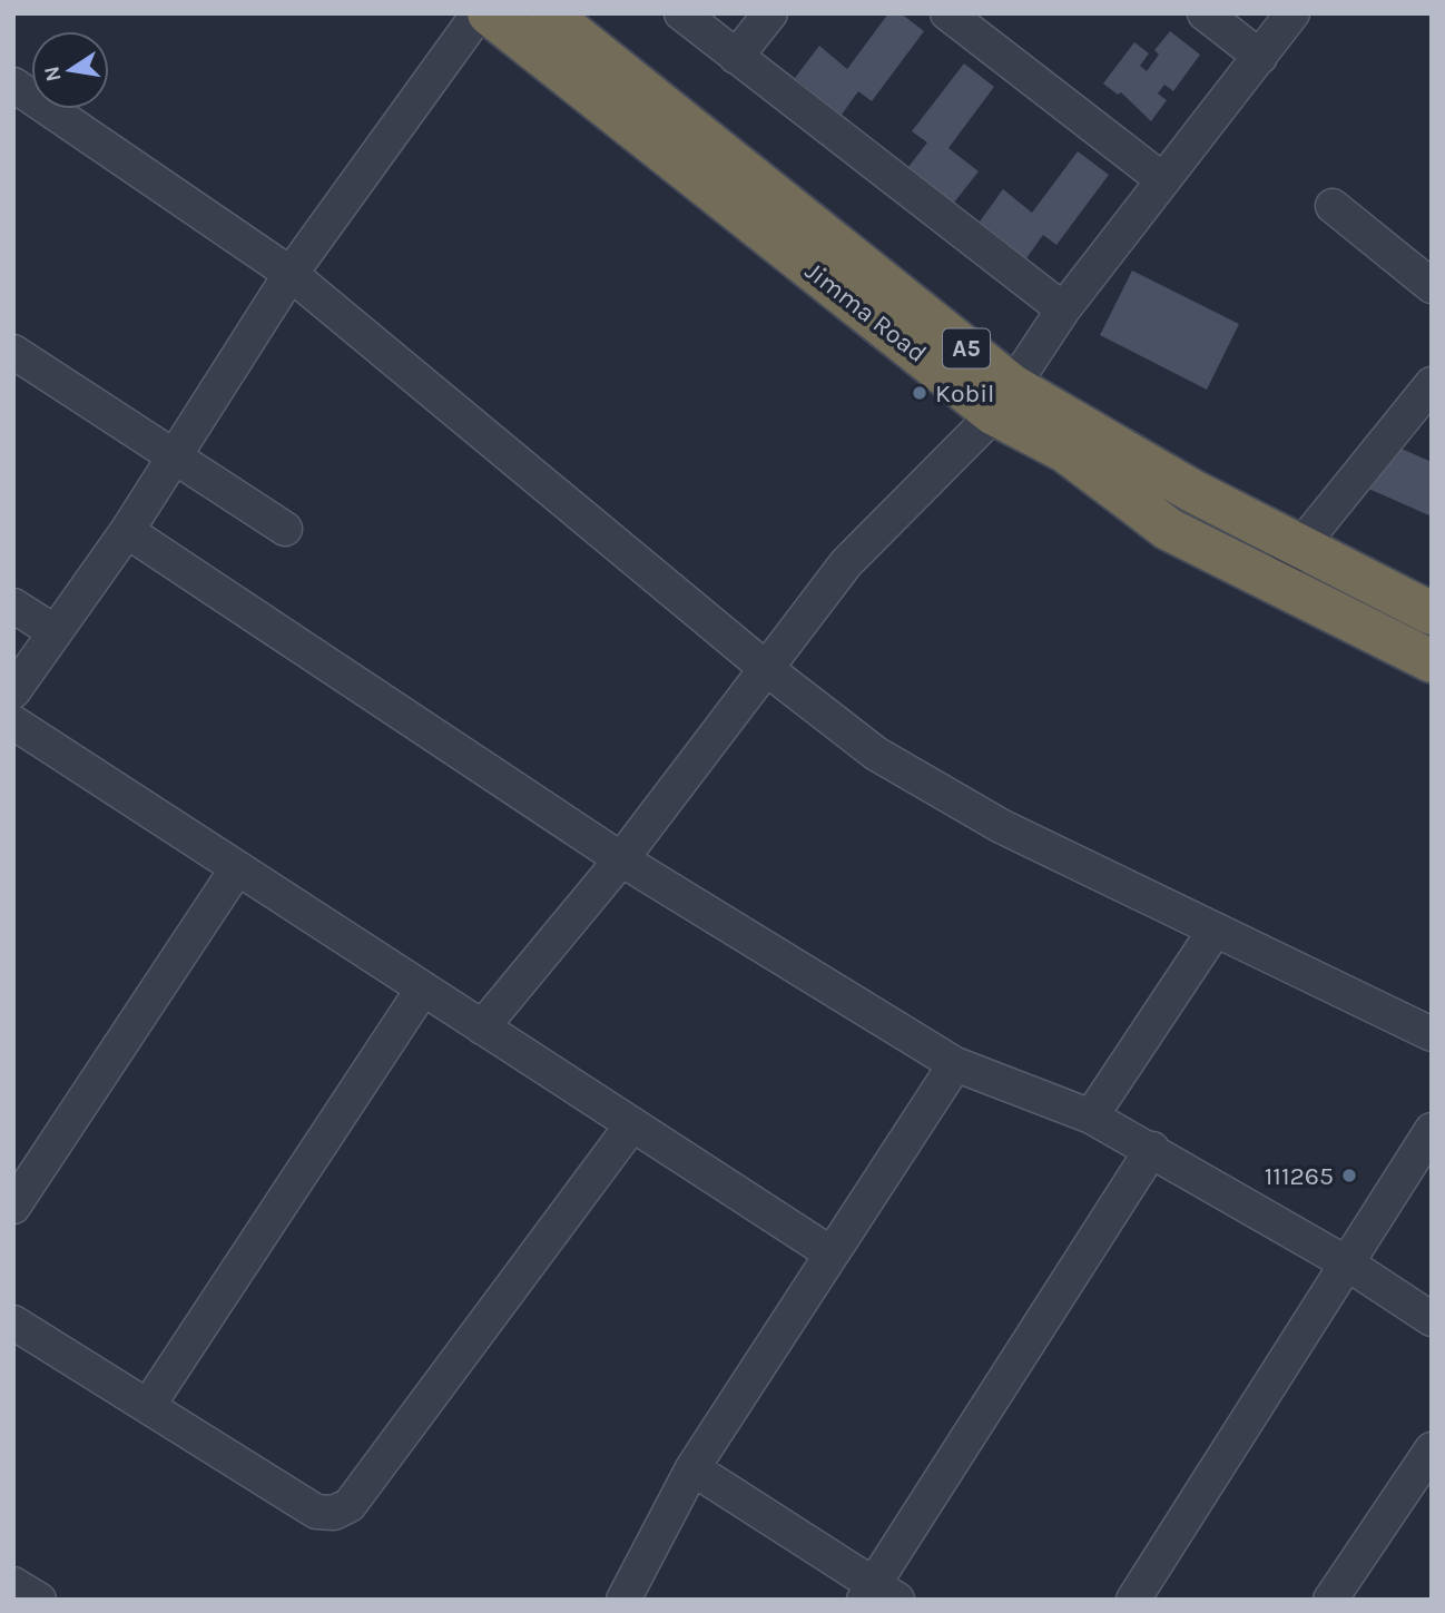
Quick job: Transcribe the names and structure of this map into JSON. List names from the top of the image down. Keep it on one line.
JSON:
{"streets":{"highway":["Jimma Road","A5"]},"crossings":[["Jimma Road","A5"]],"places":["Kobil","111265"],"north":"left"}
